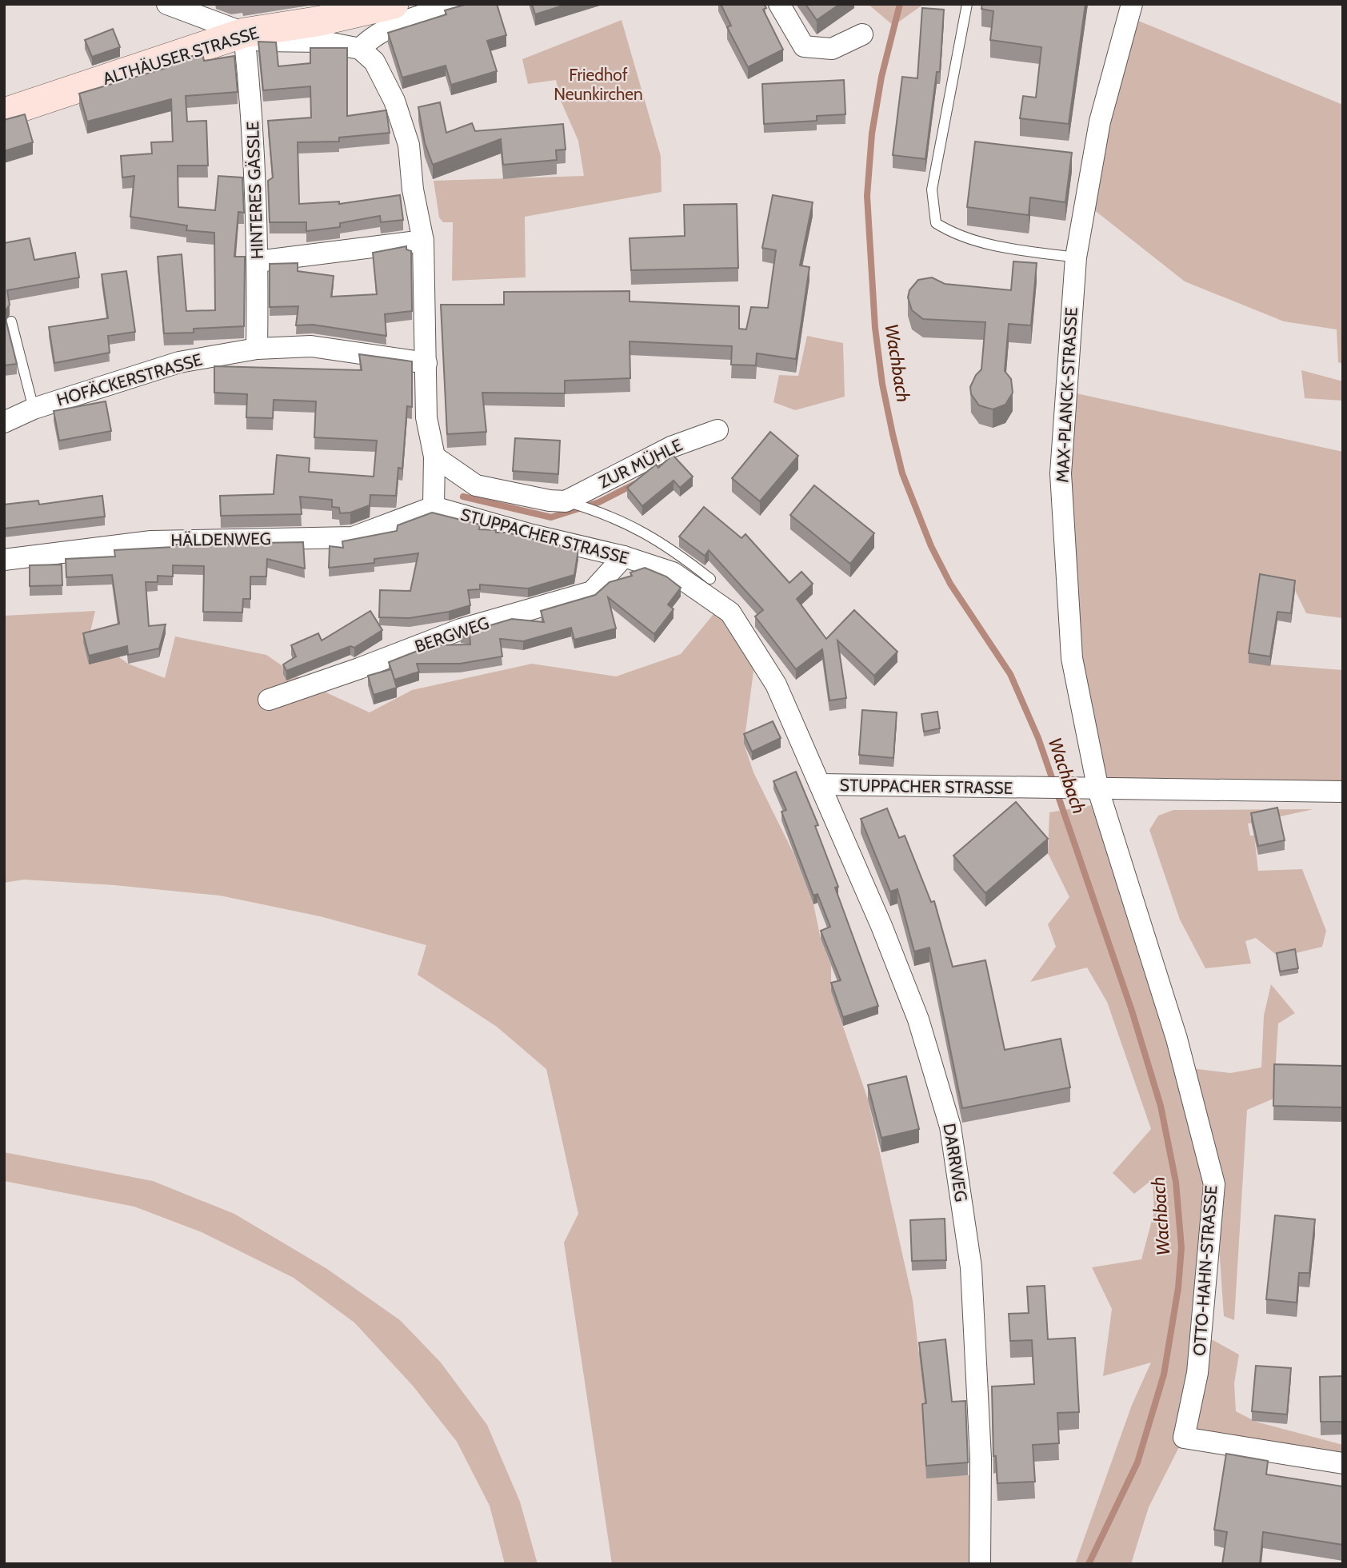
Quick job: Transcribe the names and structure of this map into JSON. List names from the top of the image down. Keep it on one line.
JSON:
{"streets":{"street":["ALTHÄUSER STRASSE","HINTERES GÄSSLE","HOFÄCKERSTRASSE","MAX-PLANCK-STRASSE","ZUR MÜHLE","STUPPACHER STRASSE","HÄLDENWEG","BERGWEG","DARRWEG","OTTO-HAHN-STRASSE"]},"crossings":[["ALTHÄUSER STRASSE","HINTERES GÄSSLE"],["HINTERES GÄSSLE","HOFÄCKERSTRASSE"],["MAX-PLANCK-STRASSE","STUPPACHER STRASSE"],["MAX-PLANCK-STRASSE","OTTO-HAHN-STRASSE"],["STUPPACHER STRASSE","HÄLDENWEG"],["STUPPACHER STRASSE","BERGWEG"],["STUPPACHER STRASSE","DARRWEG"],["STUPPACHER STRASSE","OTTO-HAHN-STRASSE"]],"water":["Wachbach"],"parks":["Friedhof Neunkirchen"]}
